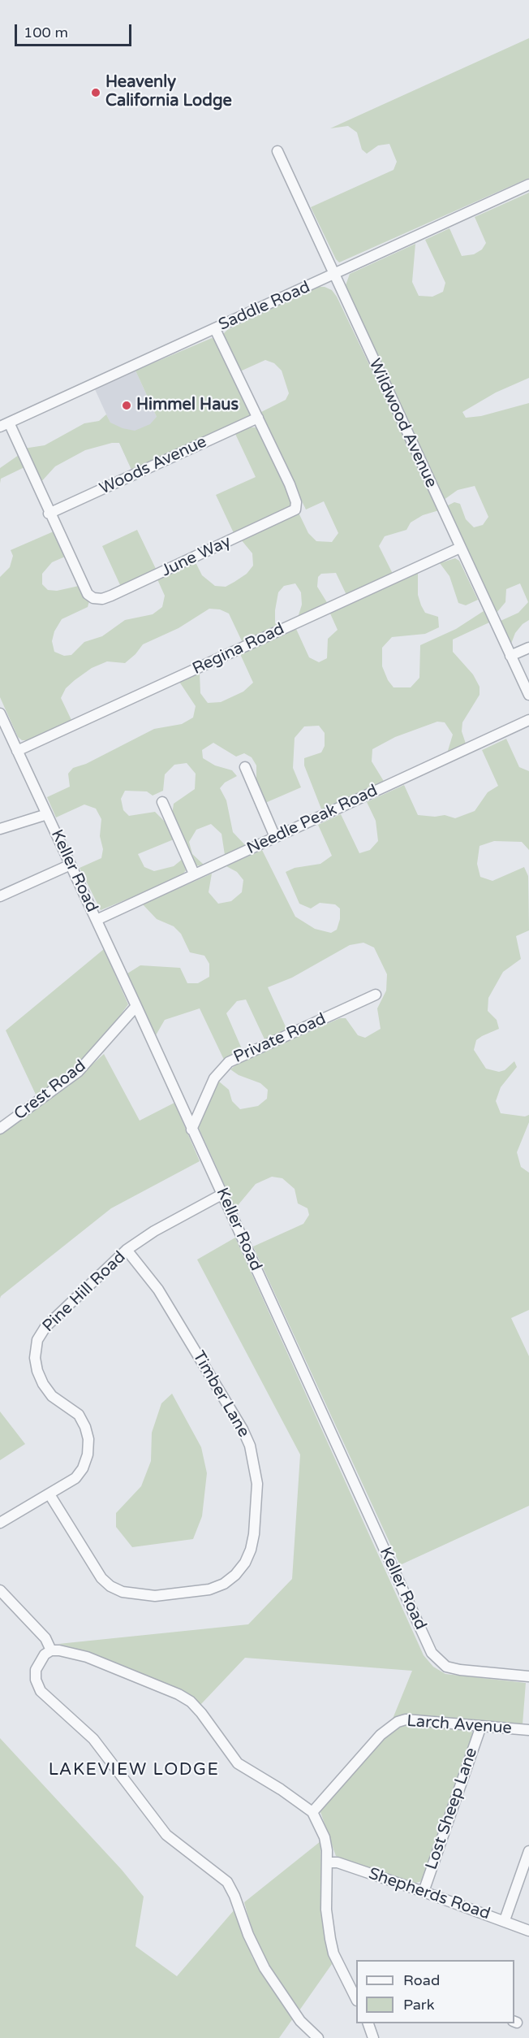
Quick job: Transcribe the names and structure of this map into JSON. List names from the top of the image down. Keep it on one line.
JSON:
{"streets":{"street":["Saddle Road","Wildwood Avenue","Woods Avenue","June Way","Regina Road","Needle Peak Road","Keller Road","Private Road","Crest Road","Pine Hill Road","Timber Lane","Larch Avenue","Lost Sheep Lane","Shepherds Road"]},"crossings":[["Saddle Road","Wildwood Avenue"],["Saddle Road","June Way"],["Wildwood Avenue","Regina Road"],["Woods Avenue","June Way"],["Regina Road","Keller Road"],["Needle Peak Road","Keller Road"],["Keller Road","Private Road"],["Keller Road","Crest Road"],["Keller Road","Pine Hill Road"],["Pine Hill Road","Timber Lane"],["Larch Avenue","Lost Sheep Lane"],["Lost Sheep Lane","Shepherds Road"]],"districts":["LAKEVIEW LODGE"],"places":["Heavenly California Lodge","Himmel Haus"],"legend":["Road","Park"],"scale_bar":"100 m"}
